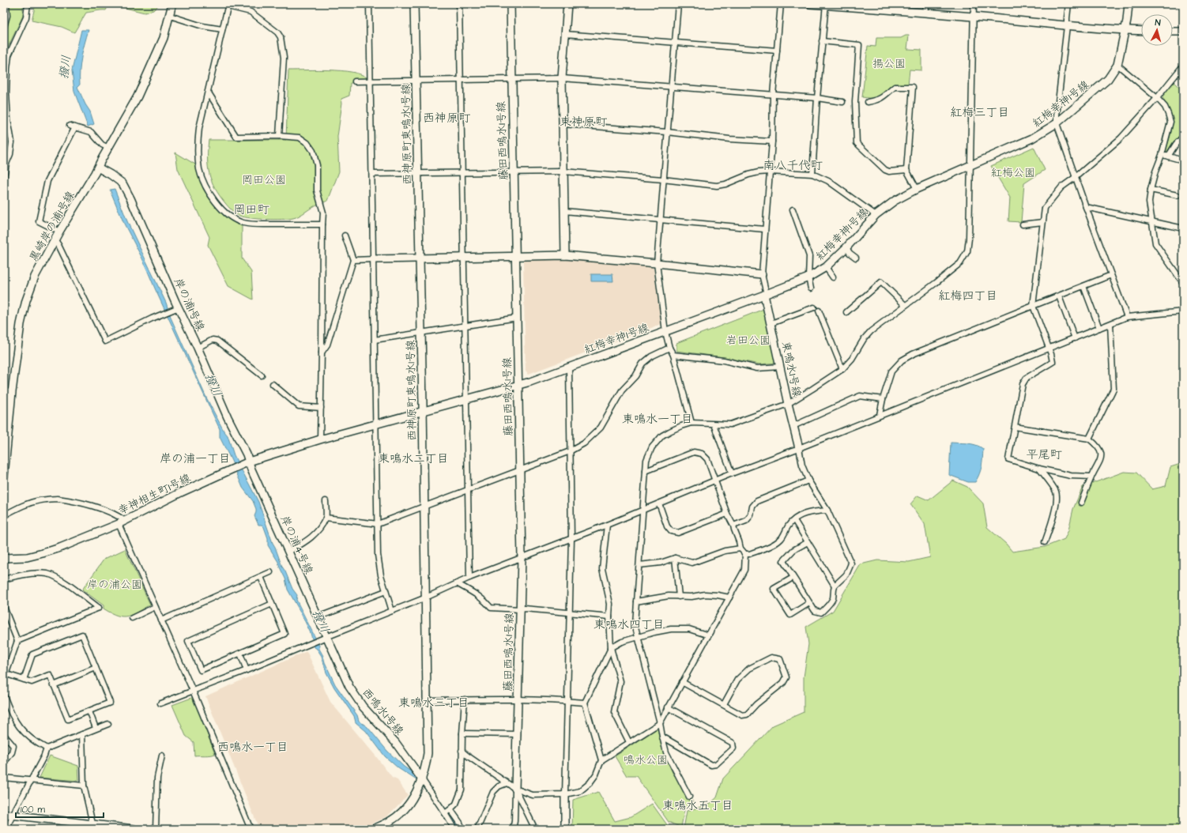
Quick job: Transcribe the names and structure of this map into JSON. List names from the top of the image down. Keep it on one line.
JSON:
{"streets":{"street":["紅梅幸神1号線","西神原町東鳴水1号線","藤田西鳴水1号線","黒崎岸の浦1号線","岸の浦1号線","東鳴水1号線","幸神相生町1号線","岸の浦4号線","西鳴水1号線"]},"crossings":[["紅梅幸神1号線","西神原町東鳴水1号線"],["紅梅幸神1号線","藤田西鳴水1号線"],["紅梅幸神1号線","東鳴水1号線"],["紅梅幸神1号線","幸神相生町1号線"],["西神原町東鳴水1号線","幸神相生町1号線"],["西神原町東鳴水1号線","西鳴水1号線"],["黒崎岸の浦1号線","岸の浦1号線"],["岸の浦1号線","幸神相生町1号線"],["岸の浦1号線","岸の浦4号線"],["幸神相生町1号線","岸の浦4号線"],["岸の浦4号線","西鳴水1号線"]],"districts":["紅梅三丁目","西神原町","東神原町","南八千代町","岡田町","紅梅四丁目","東鳴水一丁目","平尾町","岸の浦一丁目","東鳴水二丁目","東鳴水四丁目","東鳴水三丁目","西鳴水一丁目","東鳴水五丁目"],"water":["撥川"],"parks":["揚公園","紅梅公園","岡田公園","岩田公園","岸の浦公園","鳴水公園"],"scale_bar":"100 m","north":"top"}
